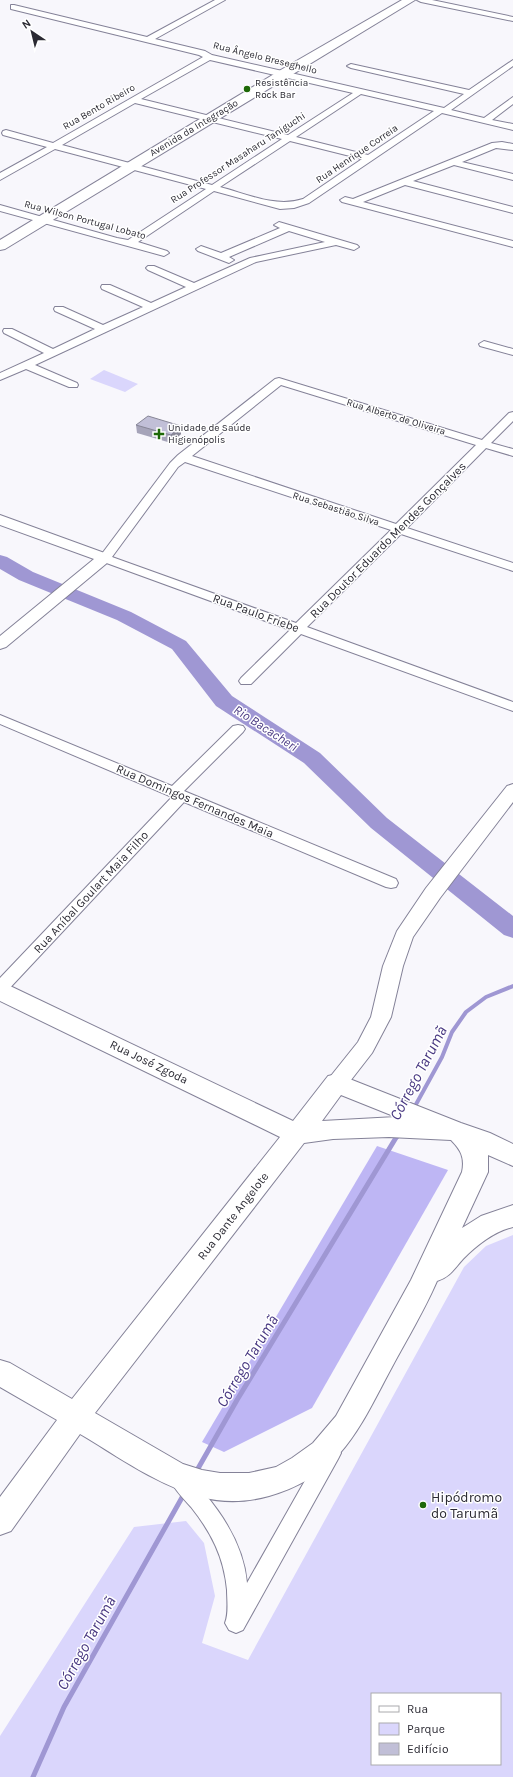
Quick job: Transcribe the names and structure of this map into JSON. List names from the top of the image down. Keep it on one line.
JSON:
{"streets":{"main road":["Avenida da Integração","Rua José Zgoda","Rua Dante Angelote"],"street":["Rua Ângelo Breseghello","Rua Bento Ribeiro","Rua Henrique Correia","Rua Professor Masaharu Taniguchi","Rua Wilson Portugal Lobato","Rua Alberto de Oliveira","Rua Sebastião Silva","Rua Doutor Eduardo Mendes Gonçalves","Rua Paulo Friebe","Rua Domingos Fernandes Maia","Rua Aníbal Goulart Maia Filho"]},"crossings":[["Rua Ângelo Breseghello","Rua Bento Ribeiro"],["Rua Ângelo Breseghello","Avenida da Integração"],["Rua Ângelo Breseghello","Rua Henrique Correia"],["Rua Ângelo Breseghello","Rua Professor Masaharu Taniguchi"],["Avenida da Integração","Rua Wilson Portugal Lobato"],["Rua Henrique Correia","Rua Professor Masaharu Taniguchi"],["Rua Professor Masaharu Taniguchi","Rua Wilson Portugal Lobato"],["Rua Alberto de Oliveira","Rua Sebastião Silva"],["Rua Alberto de Oliveira","Rua Doutor Eduardo Mendes Gonçalves"],["Rua Sebastião Silva","Rua Doutor Eduardo Mendes Gonçalves"],["Rua Doutor Eduardo Mendes Gonçalves","Rua Paulo Friebe"],["Rua Domingos Fernandes Maia","Rua Aníbal Goulart Maia Filho"],["Rua Aníbal Goulart Maia Filho","Rua José Zgoda"],["Rua José Zgoda","Rua Dante Angelote"]],"water":["Rio Bacacheri","Córrego Tarumã"],"places":{"other":["Resistência Rock Bar","Hipódromo do Tarumã"],"health":["Unidade de Saúde Higienópolis"]},"legend":["Rua","Parque","Edifício"],"north":"top left"}
